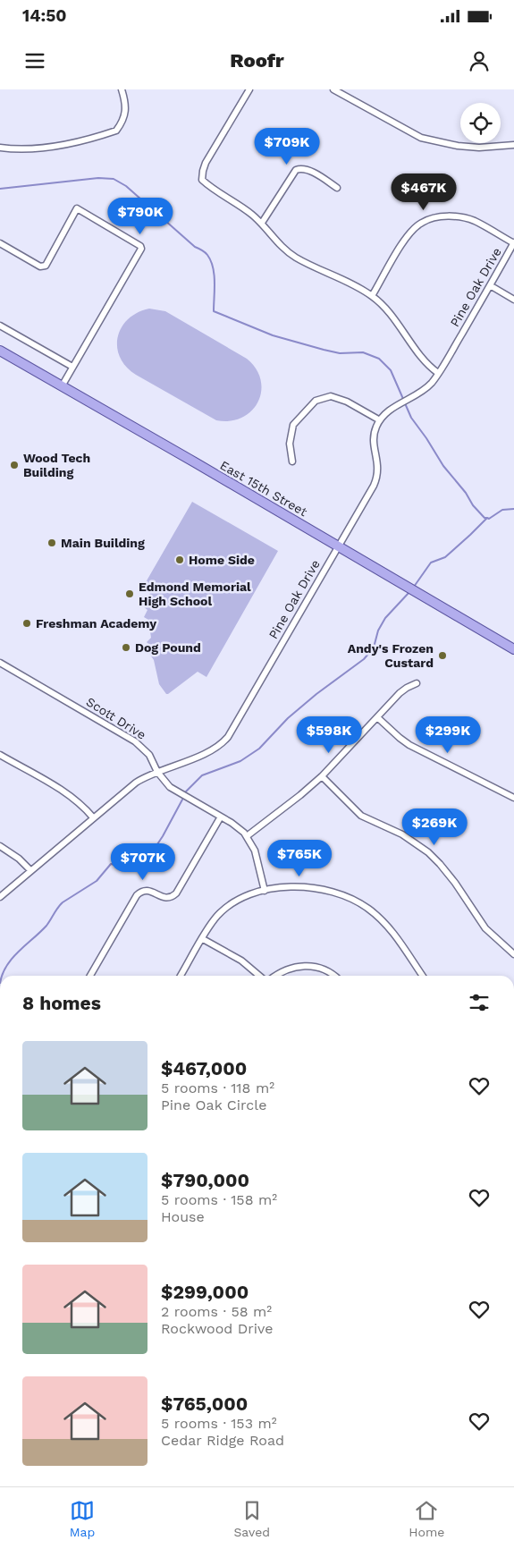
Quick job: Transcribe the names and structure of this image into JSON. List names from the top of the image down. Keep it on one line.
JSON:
{"streets":{"main road":["East 15th Street"],"street":["Pine Oak Drive","Scott Drive"]},"crossings":[["Pine Oak Drive","East 15th Street"],["Pine Oak Drive","Scott Drive"]],"places":["Wood Tech Building","Main Building","Home Side","Edmond Memorial High School","Freshman Academy","Dog Pound","Andy's Frozen Custard"],"page":{"status":"14:50","header":"Roofr","price":["$709K","$467K","$790K","$598K","$299K","$269K","$765K","$707K"],"heading":"8 homes","list":[{"name":"$467,000","note":"5 rooms · 118 m² · Pine Oak Circle"},{"name":"$790,000","note":"5 rooms · 158 m² · House"},{"name":"$299,000","note":"2 rooms · 58 m² · Rockwood Drive"},{"name":"$765,000","note":"5 rooms · 153 m² · Cedar Ridge Road"}],"tabs":["Map","Saved","Home"]}}
